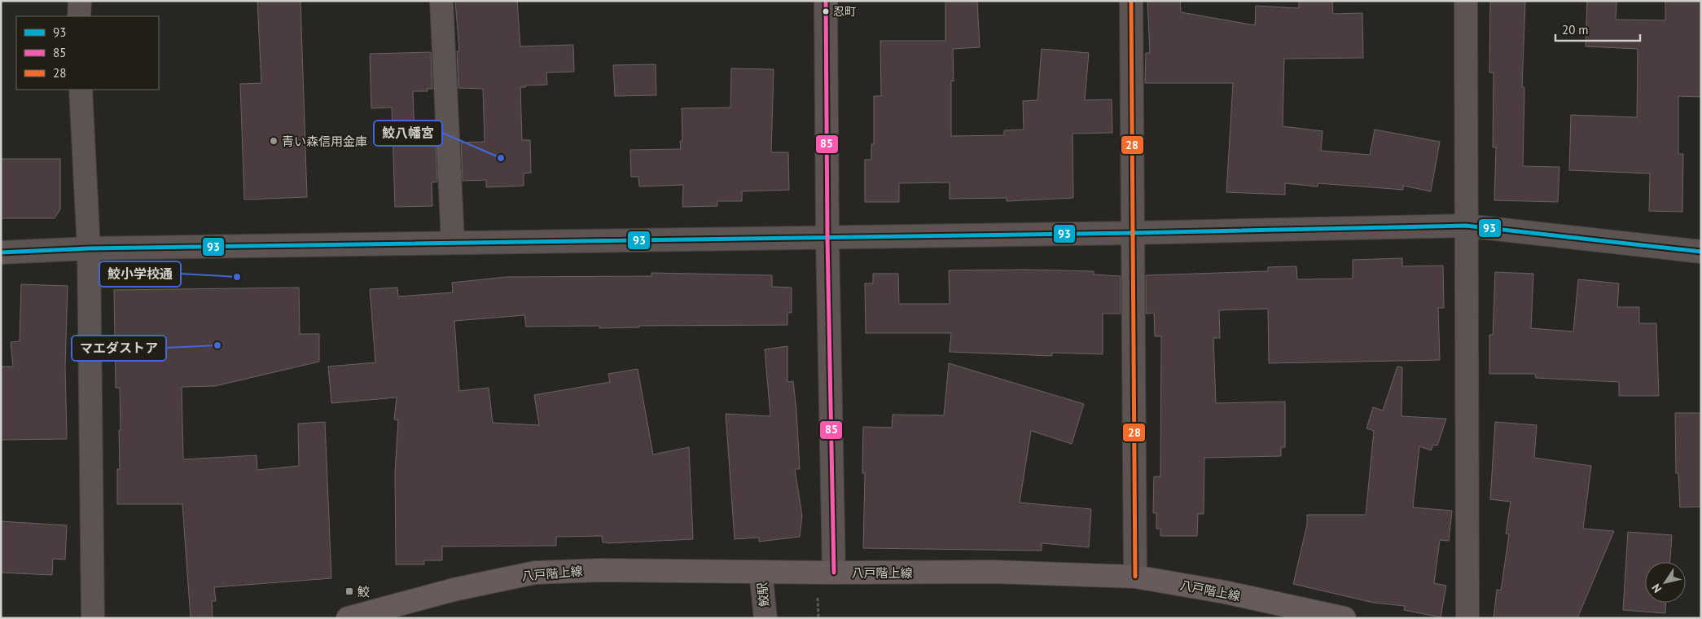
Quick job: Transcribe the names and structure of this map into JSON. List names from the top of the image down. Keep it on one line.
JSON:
{"streets":{"main road":["八戸階上線"],"street":["鮫駅"]},"crossings":[["八戸階上線","鮫駅"]],"places":{"other":["忍町","青い森信用金庫","鮫八幡宮","鮫小学校通","マエダストア"],"transit":["鮫"]},"lines":["transit line 85","transit line 28","transit line 93"],"legend":["93","85","28"],"scale_bar":"20 m","north":"bottom left"}
